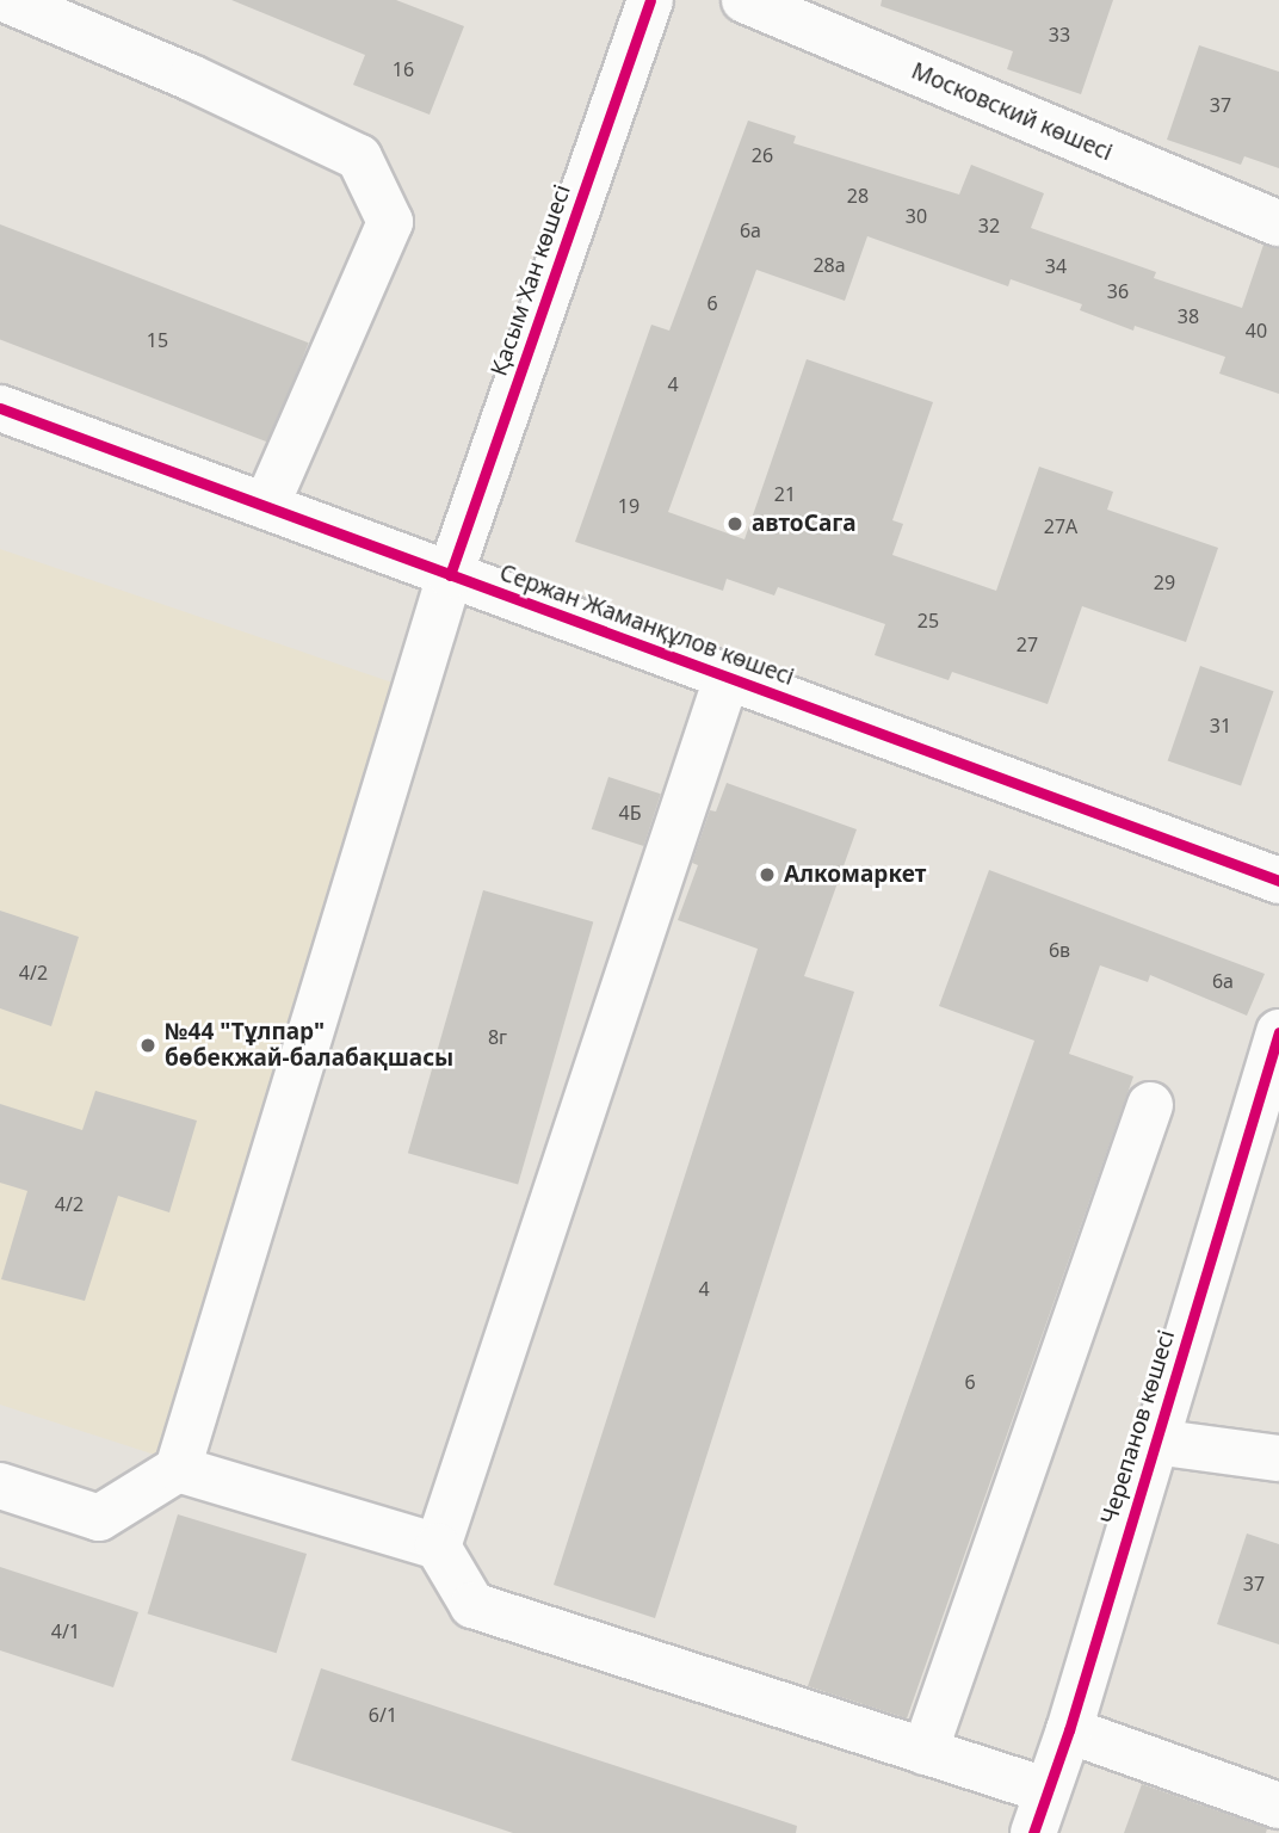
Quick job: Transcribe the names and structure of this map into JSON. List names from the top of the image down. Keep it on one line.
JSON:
{"streets":{"street":["Московский көшесі","Қасым Хан көшесі","Сержан Жаманқұлов көшесі","Черепанов көшесі"]},"crossings":[["Қасым Хан көшесі","Сержан Жаманқұлов көшесі"]],"places":["автоСага","Алкомаркет","№44 \"Тұлпар\" бөбекжай-балабақшасы"],"house_numbers":["33","16","37","26","28","30","32","6а","28а","34","36","6","38","40","15","4","21","19","27А","29","25","27","31","4Б","6в","4/2","6а","8г","4/2","4","6","37","4/1","6/1"]}
